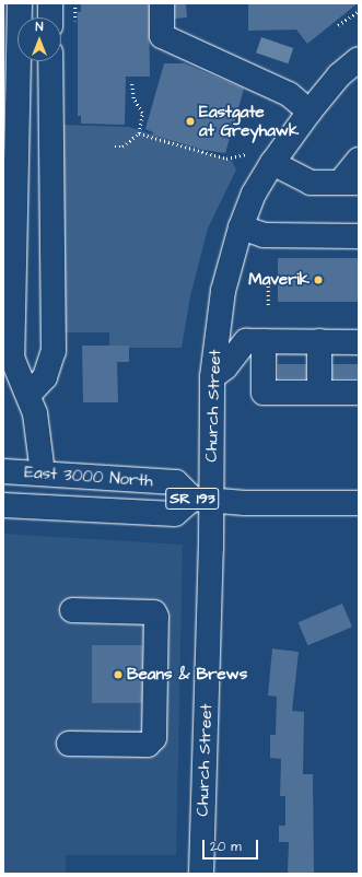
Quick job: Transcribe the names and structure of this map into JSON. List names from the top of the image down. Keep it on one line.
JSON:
{"streets":{"street":["Church Street","East 3000 North","SR 193"]},"crossings":[["Church Street","East 3000 North"],["Church Street","SR 193"],["East 3000 North","SR 193"]],"places":["Eastgate at Greyhawk","Maverik","Beans & Brews"],"scale_bar":"20 m","north":"top"}
